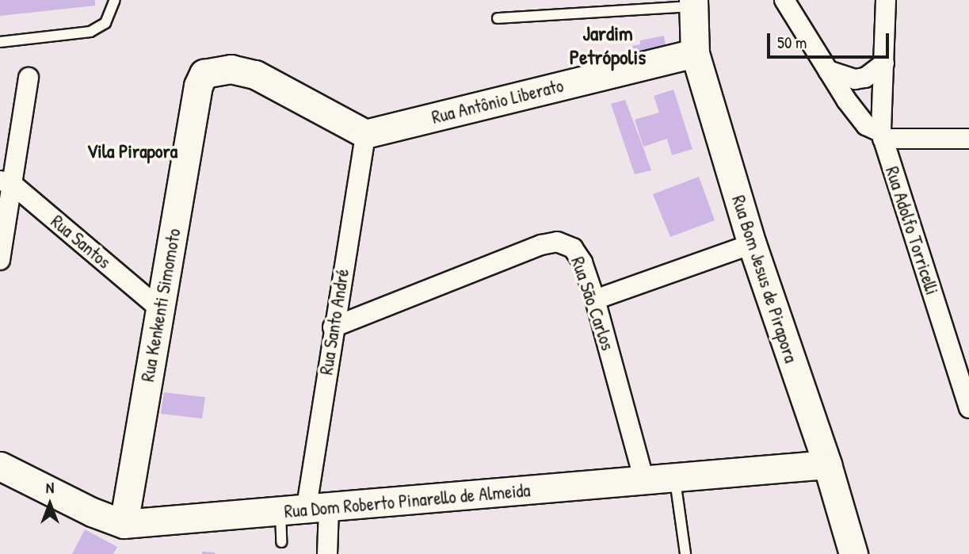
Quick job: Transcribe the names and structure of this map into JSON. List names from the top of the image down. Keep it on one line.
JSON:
{"streets":{"street":["Rua Antônio Liberato","Rua Adolfo Torricelli","Rua Santos","Rua Bom Jesus de Pirapora","Rua São Carlos","Rua Kenkenti Simomoto","Rua Santo André","Rua Dom Roberto Pinarello de Almeida"]},"crossings":[["Rua Antônio Liberato","Rua Bom Jesus de Pirapora"],["Rua Antônio Liberato","Rua Kenkenti Simomoto"],["Rua Antônio Liberato","Rua Santo André"],["Rua Santos","Rua Kenkenti Simomoto"],["Rua Bom Jesus de Pirapora","Rua Dom Roberto Pinarello de Almeida"],["Rua São Carlos","Rua Santo André"],["Rua São Carlos","Rua Dom Roberto Pinarello de Almeida"],["Rua Kenkenti Simomoto","Rua Santo André"],["Rua Kenkenti Simomoto","Rua Dom Roberto Pinarello de Almeida"],["Rua Santo André","Rua Dom Roberto Pinarello de Almeida"]],"districts":["Jardim Petrópolis","Vila Pirapora"],"scale_bar":"50 m","north":"top"}
